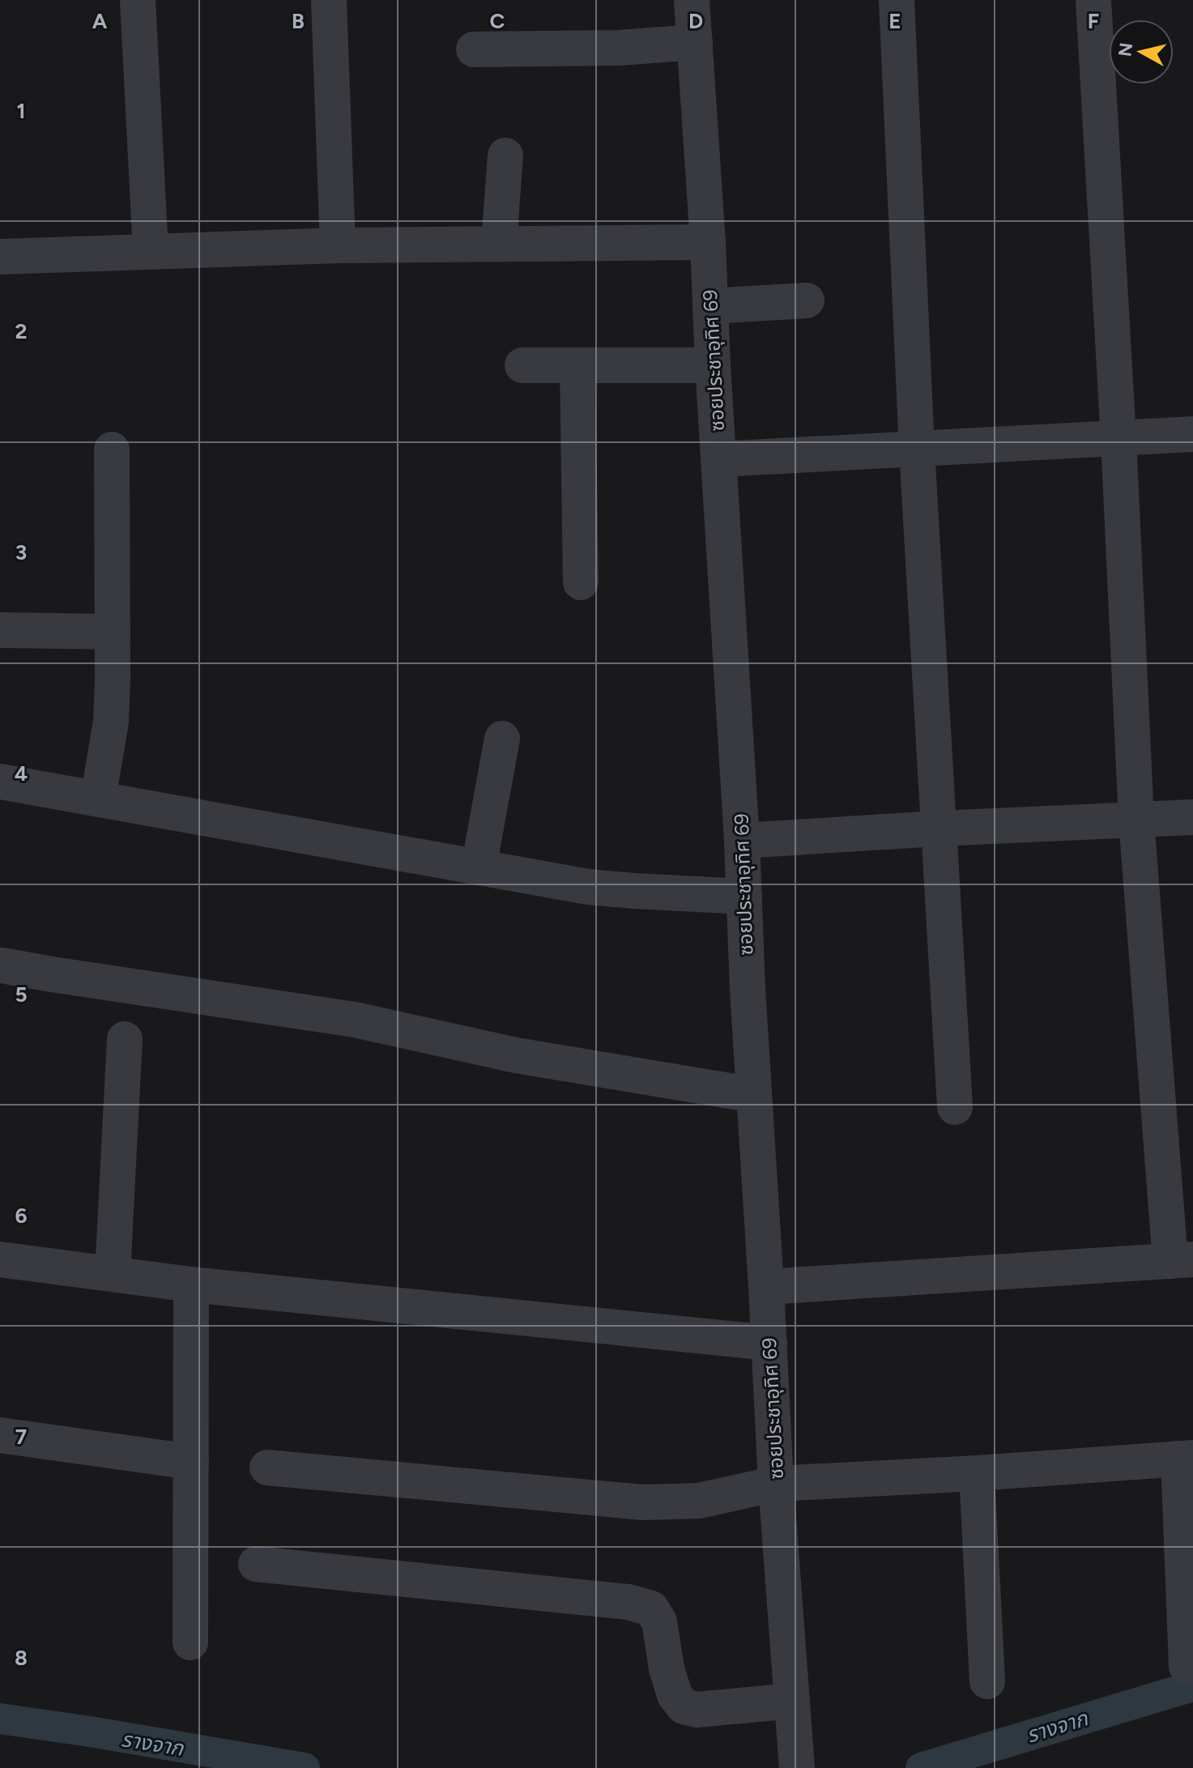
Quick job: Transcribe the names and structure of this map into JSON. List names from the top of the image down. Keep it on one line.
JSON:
{"streets":{"street":["ซอยประชาอุทิศ 69"]},"water":["รางจาก"],"north":"left","grid":{"columns":["A","B","C","D","E","F"],"rows":["1","2","3","4","5","6","7","8"]}}
